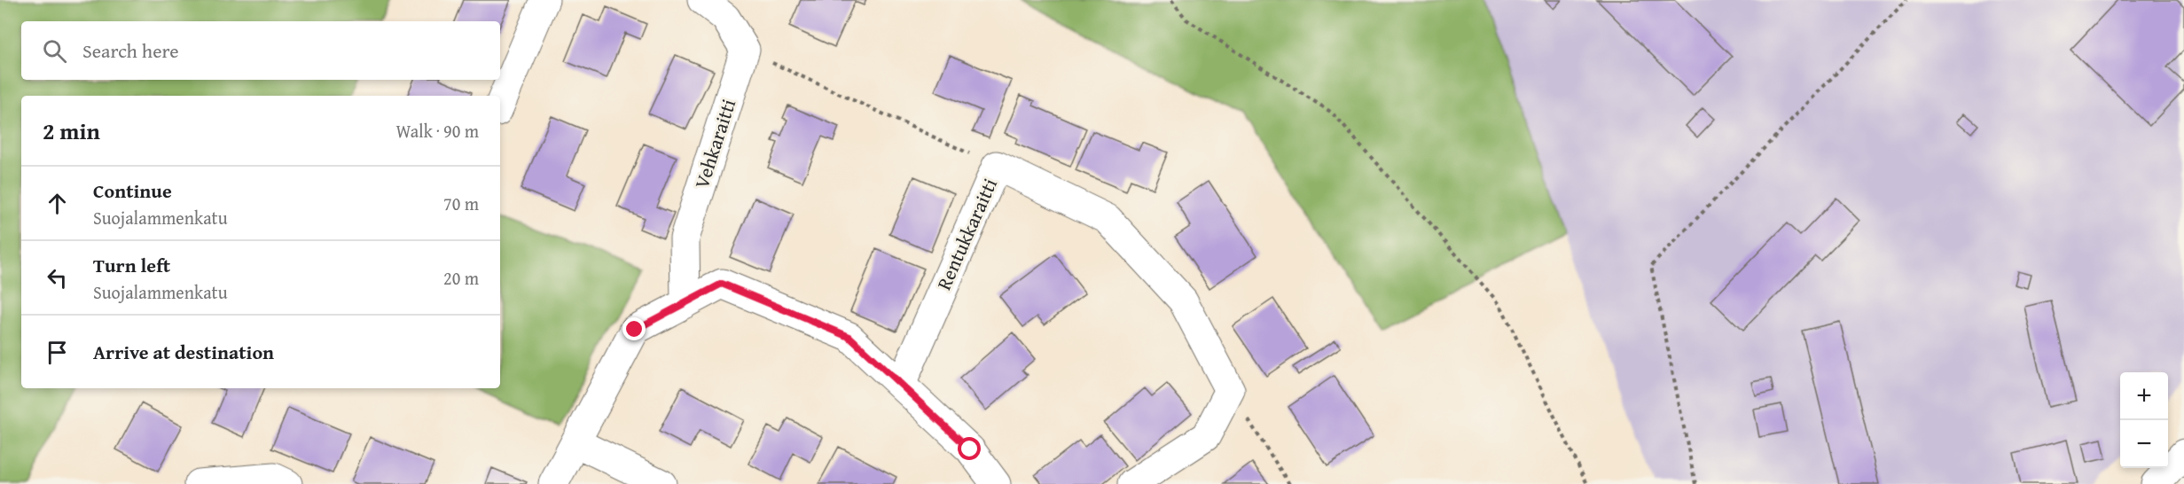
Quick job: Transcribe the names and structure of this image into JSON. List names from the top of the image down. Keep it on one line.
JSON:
{"streets":{"street":["Vehkaraitti","Rentukkaraitti"]},"page":{"search":"Search here","heading":["2 min","Walk · 90 m"],"list":[["Continue","Suojalammenkatu","70 m"],["Turn left","Suojalammenkatu","20 m"],"Arrive at destination"],"map_buttons":["+","−"]}}
